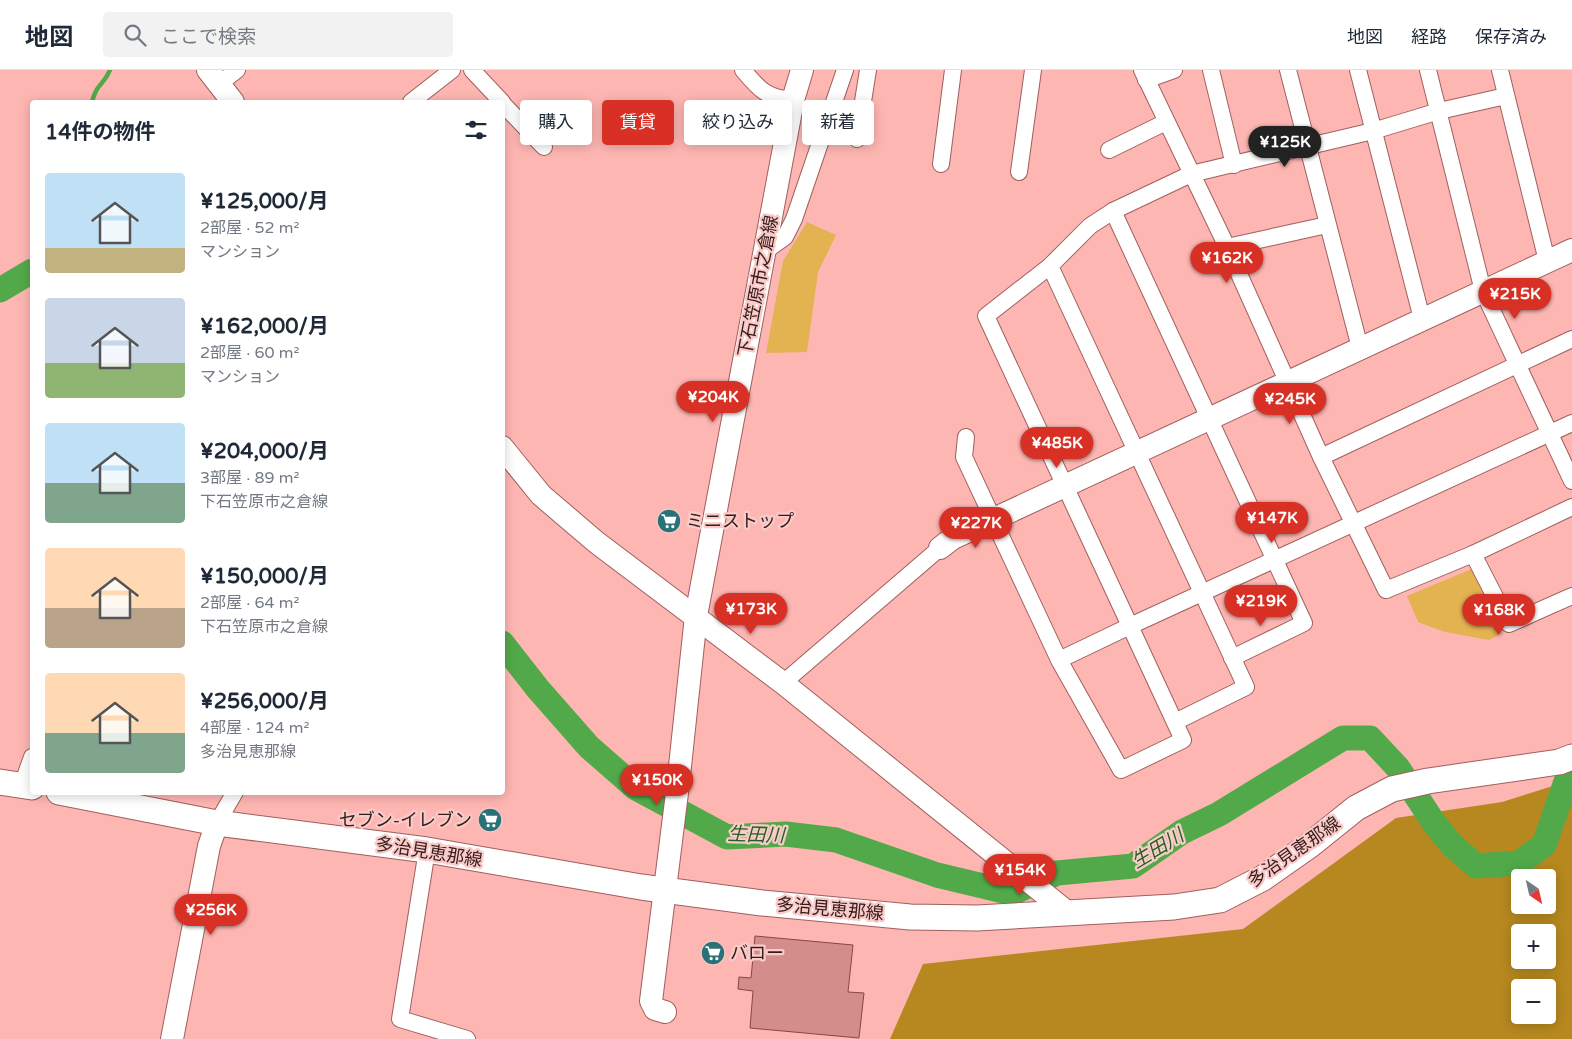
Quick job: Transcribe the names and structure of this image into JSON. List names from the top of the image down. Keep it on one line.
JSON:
{"streets":{"main road":["多治見恵那線"],"street":["下石笠原市之倉線"]},"crossings":[["下石笠原市之倉線","多治見恵那線"]],"water":["生田川"],"places":{"supermarket":["ミニストップ","セブン-イレブン","バロー"]},"north":"bottom right","page":{"header":"地図","search":"ここで検索","nav":["地図","経路","保存済み"],"chip":["購入","賃貸","絞り込み","新着"],"heading":"14件の物件","price":["¥125K","¥162K","¥215K","¥204K","¥245K","¥485K","¥147K","¥227K","¥219K","¥173K","¥168K","¥150K","¥154K","¥256K"],"list":[{"name":"¥125,000/月","note":"2部屋 · 52 m² · マンション"},{"name":"¥162,000/月","note":"2部屋 · 60 m² · マンション"},{"name":"¥204,000/月","note":"3部屋 · 89 m² · 下石笠原市之倉線"},{"name":"¥150,000/月","note":"2部屋 · 64 m² · 下石笠原市之倉線"},{"name":"¥256,000/月","note":"4部屋 · 124 m² · 多治見恵那線"}],"map_buttons":["+","−"]}}
